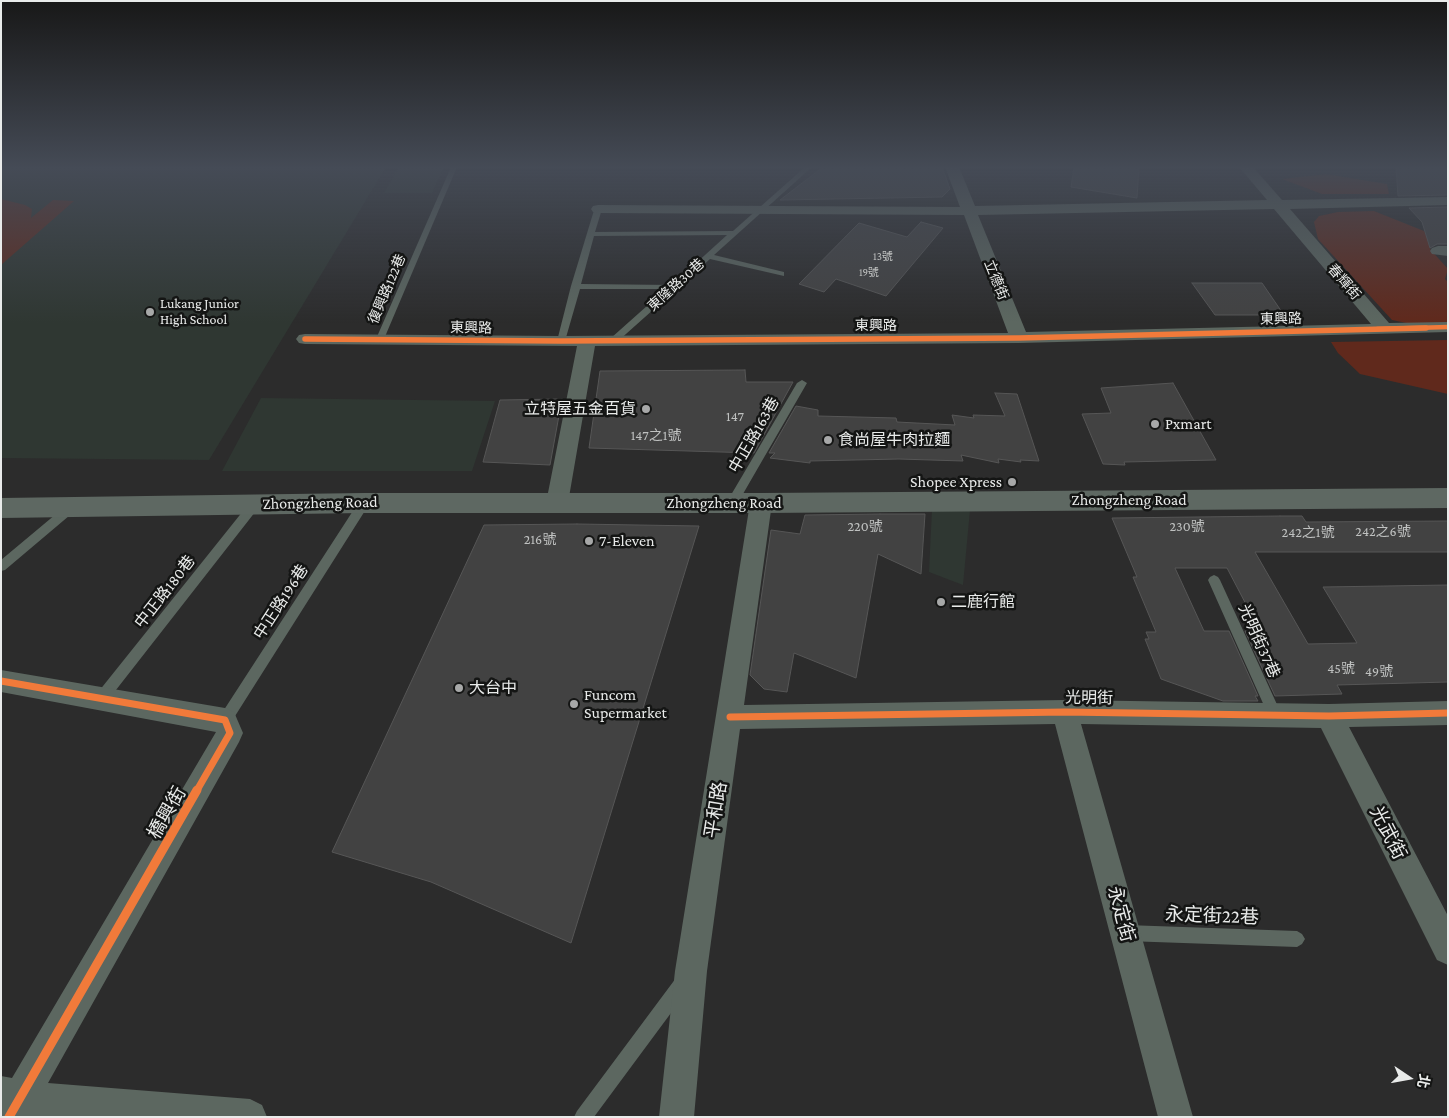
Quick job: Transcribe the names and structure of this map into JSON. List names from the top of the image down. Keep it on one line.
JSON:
{"streets":{"main road":["Zhongzheng Road"],"street":["立德街","春輝街","東興路","光明街","平和路","橋興街","光武街","永定街"],"lane":["東隆路30巷","復興路122巷","中正路163巷","中正路180巷","中正路196巷","光明街37巷","永定街22巷"]},"crossings":[["立德街","東興路"],["春輝街","東興路"],["東隆路30巷","東興路"],["復興路122巷","東興路"],["中正路163巷","Zhongzheng Road"],["Zhongzheng Road","中正路180巷"],["Zhongzheng Road","中正路196巷"],["Zhongzheng Road","平和路"],["中正路196巷","橋興街"],["光明街37巷","光明街"],["光明街","平和路"],["光明街","光武街"],["光明街","永定街"],["永定街","永定街22巷"]],"places":["Lukang Junior High School","立特屋五金百貨","Pxmart","食尚屋牛肉拉麵","Shopee Xpress","7-Eleven","二鹿行館","大台中","Funcom Supermarket"],"house_numbers":["13號","19號","147","147之1號","220號","230號","242之6號","242之1號","216號","45號","49號"],"north":"right"}
